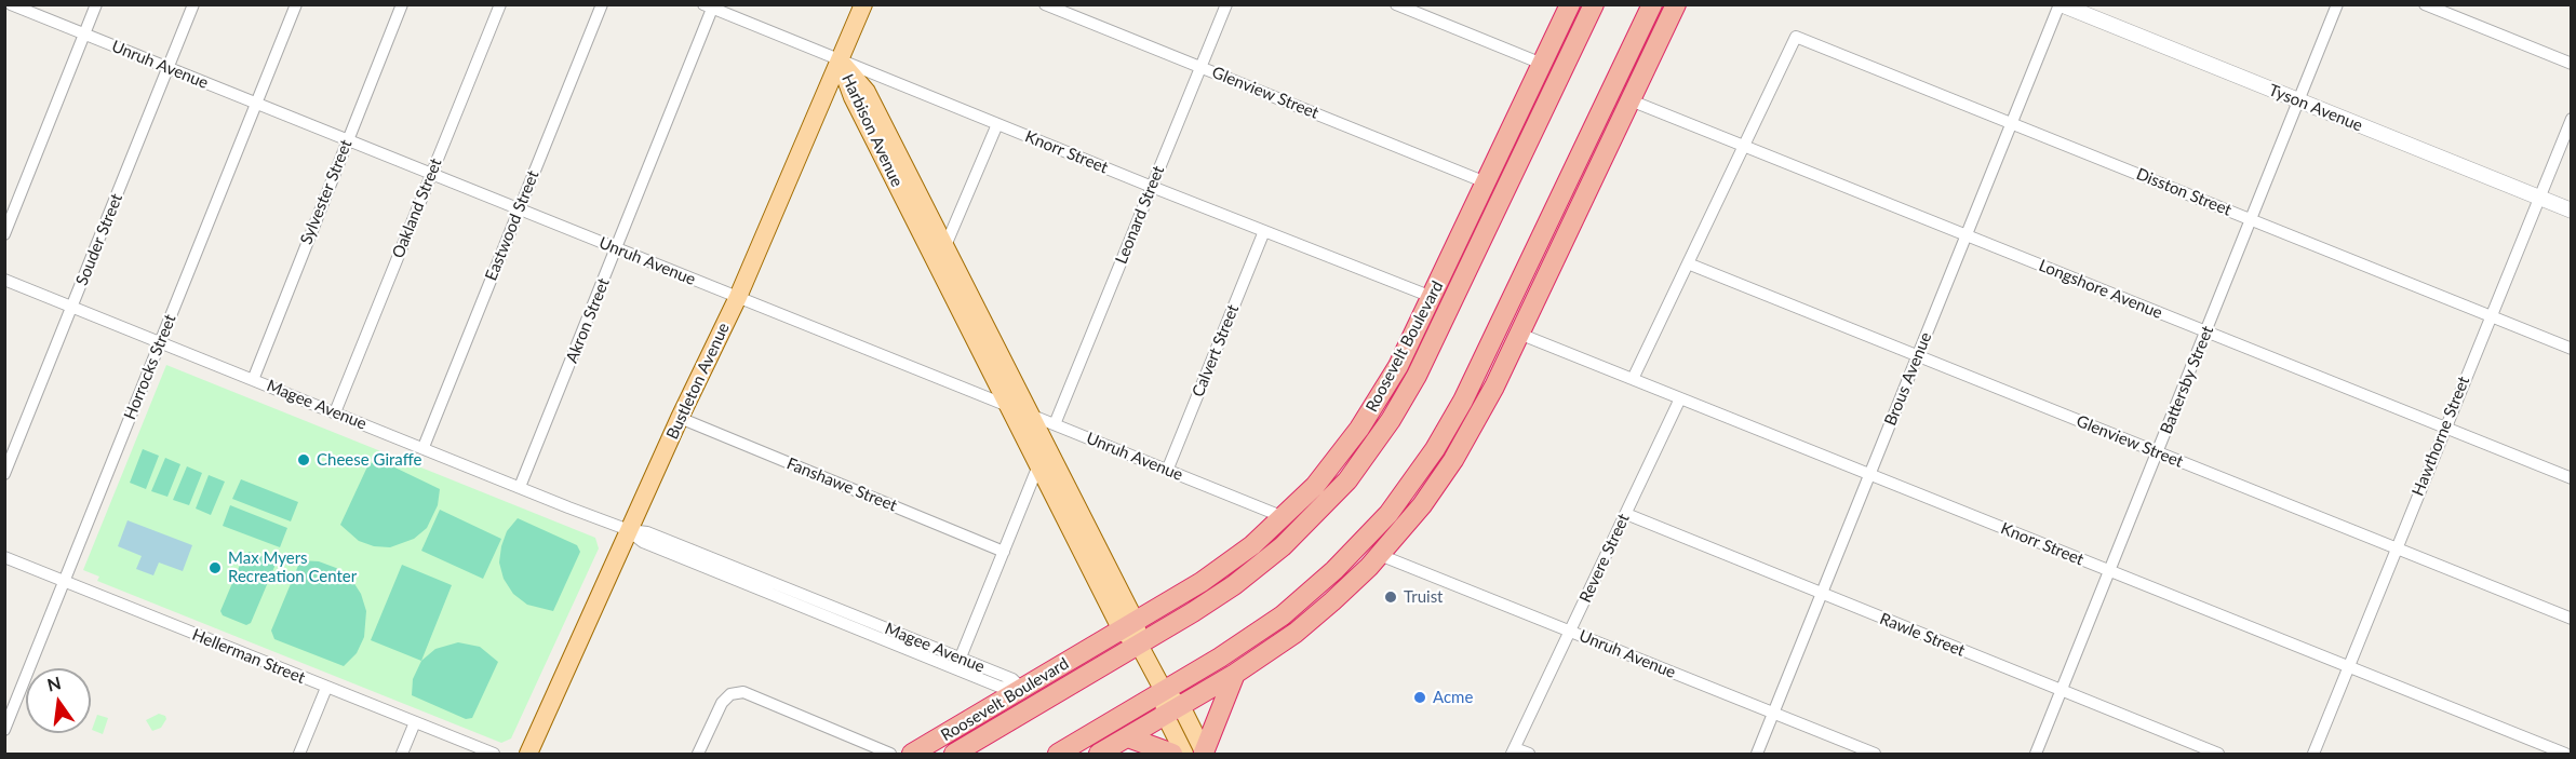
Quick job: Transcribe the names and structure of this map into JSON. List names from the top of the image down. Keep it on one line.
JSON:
{"streets":{"highway":["Roosevelt Boulevard"],"main road":["Harbison Avenue","Bustleton Avenue"],"street":["Unruh Avenue","Glenview Street","Tyson Avenue","Knorr Street","Sylvester Street","Disston Street","Oakland Street","Leonard Street","Eastwood Street","Souder Street","Longshore Avenue","Akron Street","Calvert Street","Horrocks Street","Brous Avenue","Battersby Street","Magee Avenue","Hawthorne Street","Fanshawe Street","Revere Street","Rawle Street","Hellerman Street"]},"crossings":[["Unruh Avenue","Harbison Avenue"],["Unruh Avenue","Sylvester Street"],["Unruh Avenue","Oakland Street"],["Unruh Avenue","Leonard Street"],["Unruh Avenue","Eastwood Street"],["Unruh Avenue","Souder Street"],["Unruh Avenue","Akron Street"],["Unruh Avenue","Roosevelt Boulevard"],["Unruh Avenue","Calvert Street"],["Unruh Avenue","Horrocks Street"],["Unruh Avenue","Brous Avenue"],["Unruh Avenue","Bustleton Avenue"],["Unruh Avenue","Revere Street"],["Glenview Street","Leonard Street"],["Glenview Street","Roosevelt Boulevard"],["Glenview Street","Brous Avenue"],["Glenview Street","Battersby Street"],["Glenview Street","Hawthorne Street"],["Tyson Avenue","Brous Avenue"],["Tyson Avenue","Battersby Street"],["Tyson Avenue","Hawthorne Street"],["Harbison Avenue","Knorr Street"],["Harbison Avenue","Roosevelt Boulevard"],["Harbison Avenue","Bustleton Avenue"],["Knorr Street","Leonard Street"],["Knorr Street","Akron Street"],["Knorr Street","Roosevelt Boulevard"],["Knorr Street","Calvert Street"],["Knorr Street","Brous Avenue"],["Knorr Street","Battersby Street"],["Knorr Street","Bustleton Avenue"],["Knorr Street","Hawthorne Street"],["Knorr Street","Revere Street"],["Sylvester Street","Magee Avenue"],["Disston Street","Longshore Avenue"],["Disston Street","Brous Avenue"],["Disston Street","Battersby Street"],["Disston Street","Hawthorne Street"],["Oakland Street","Magee Avenue"],["Eastwood Street","Magee Avenue"],["Souder Street","Magee Avenue"],["Longshore Avenue","Brous Avenue"],["Longshore Avenue","Battersby Street"],["Longshore Avenue","Hawthorne Street"],["Akron Street","Magee Avenue"],["Roosevelt Boulevard","Magee Avenue"],["Horrocks Street","Magee Avenue"],["Horrocks Street","Hellerman Street"],["Brous Avenue","Rawle Street"],["Battersby Street","Rawle Street"],["Bustleton Avenue","Magee Avenue"],["Bustleton Avenue","Fanshawe Street"],["Revere Street","Rawle Street"]],"places":["Cheese Giraffe","Max Myers Recreation Center","Truist","Acme"],"north":"top"}
